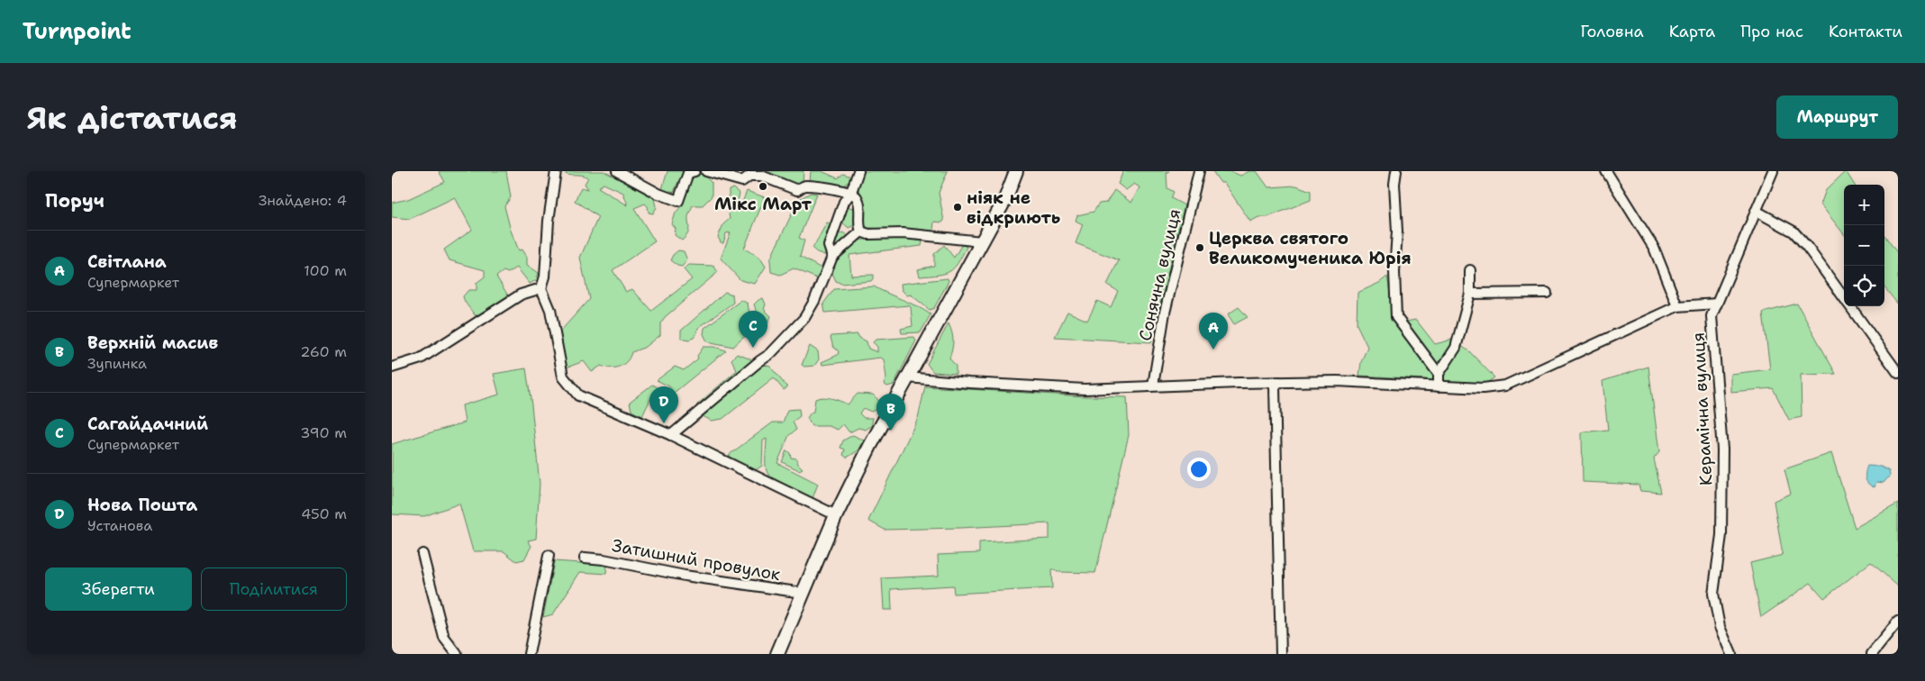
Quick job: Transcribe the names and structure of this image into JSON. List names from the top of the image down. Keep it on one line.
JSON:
{"streets":{"street":["Сонячна вулиця","Керамічна вулиця","Затишний провулок"]},"places":["Мікс Март","ніяк не відкриють","Церква святого Великомученика Юрія"],"page":{"header":"Turnpoint","nav":["Головна","Карта","Про нас","Контакти"],"buttons":["Маршрут",["Зберегти","Поділитися"]],"title":"Як дістатися","heading":["Поруч","Знайдено: 4"],"map_buttons":["+","−"],"list":[{"mark":"A","name":"Світлана","note":"Супермаркет","value":"100 m"},{"mark":"B","name":"Верхній масив","note":"Зупинка","value":"260 m"},{"mark":"C","name":"Сагайдачний","note":"Супермаркет","value":"390 m"},{"mark":"D","name":"Нова Пошта","note":"Установа","value":"450 m"}],"pins":["C","A","D","B"]}}
